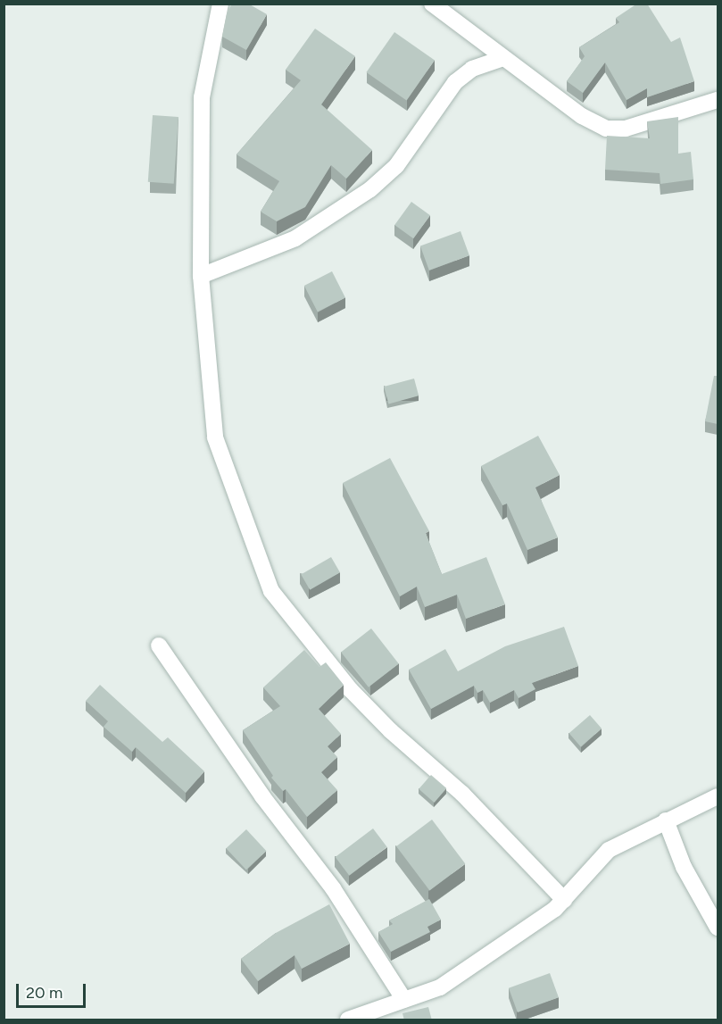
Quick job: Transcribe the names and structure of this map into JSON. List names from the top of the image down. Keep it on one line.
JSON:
{"scale_bar":"20 m"}
